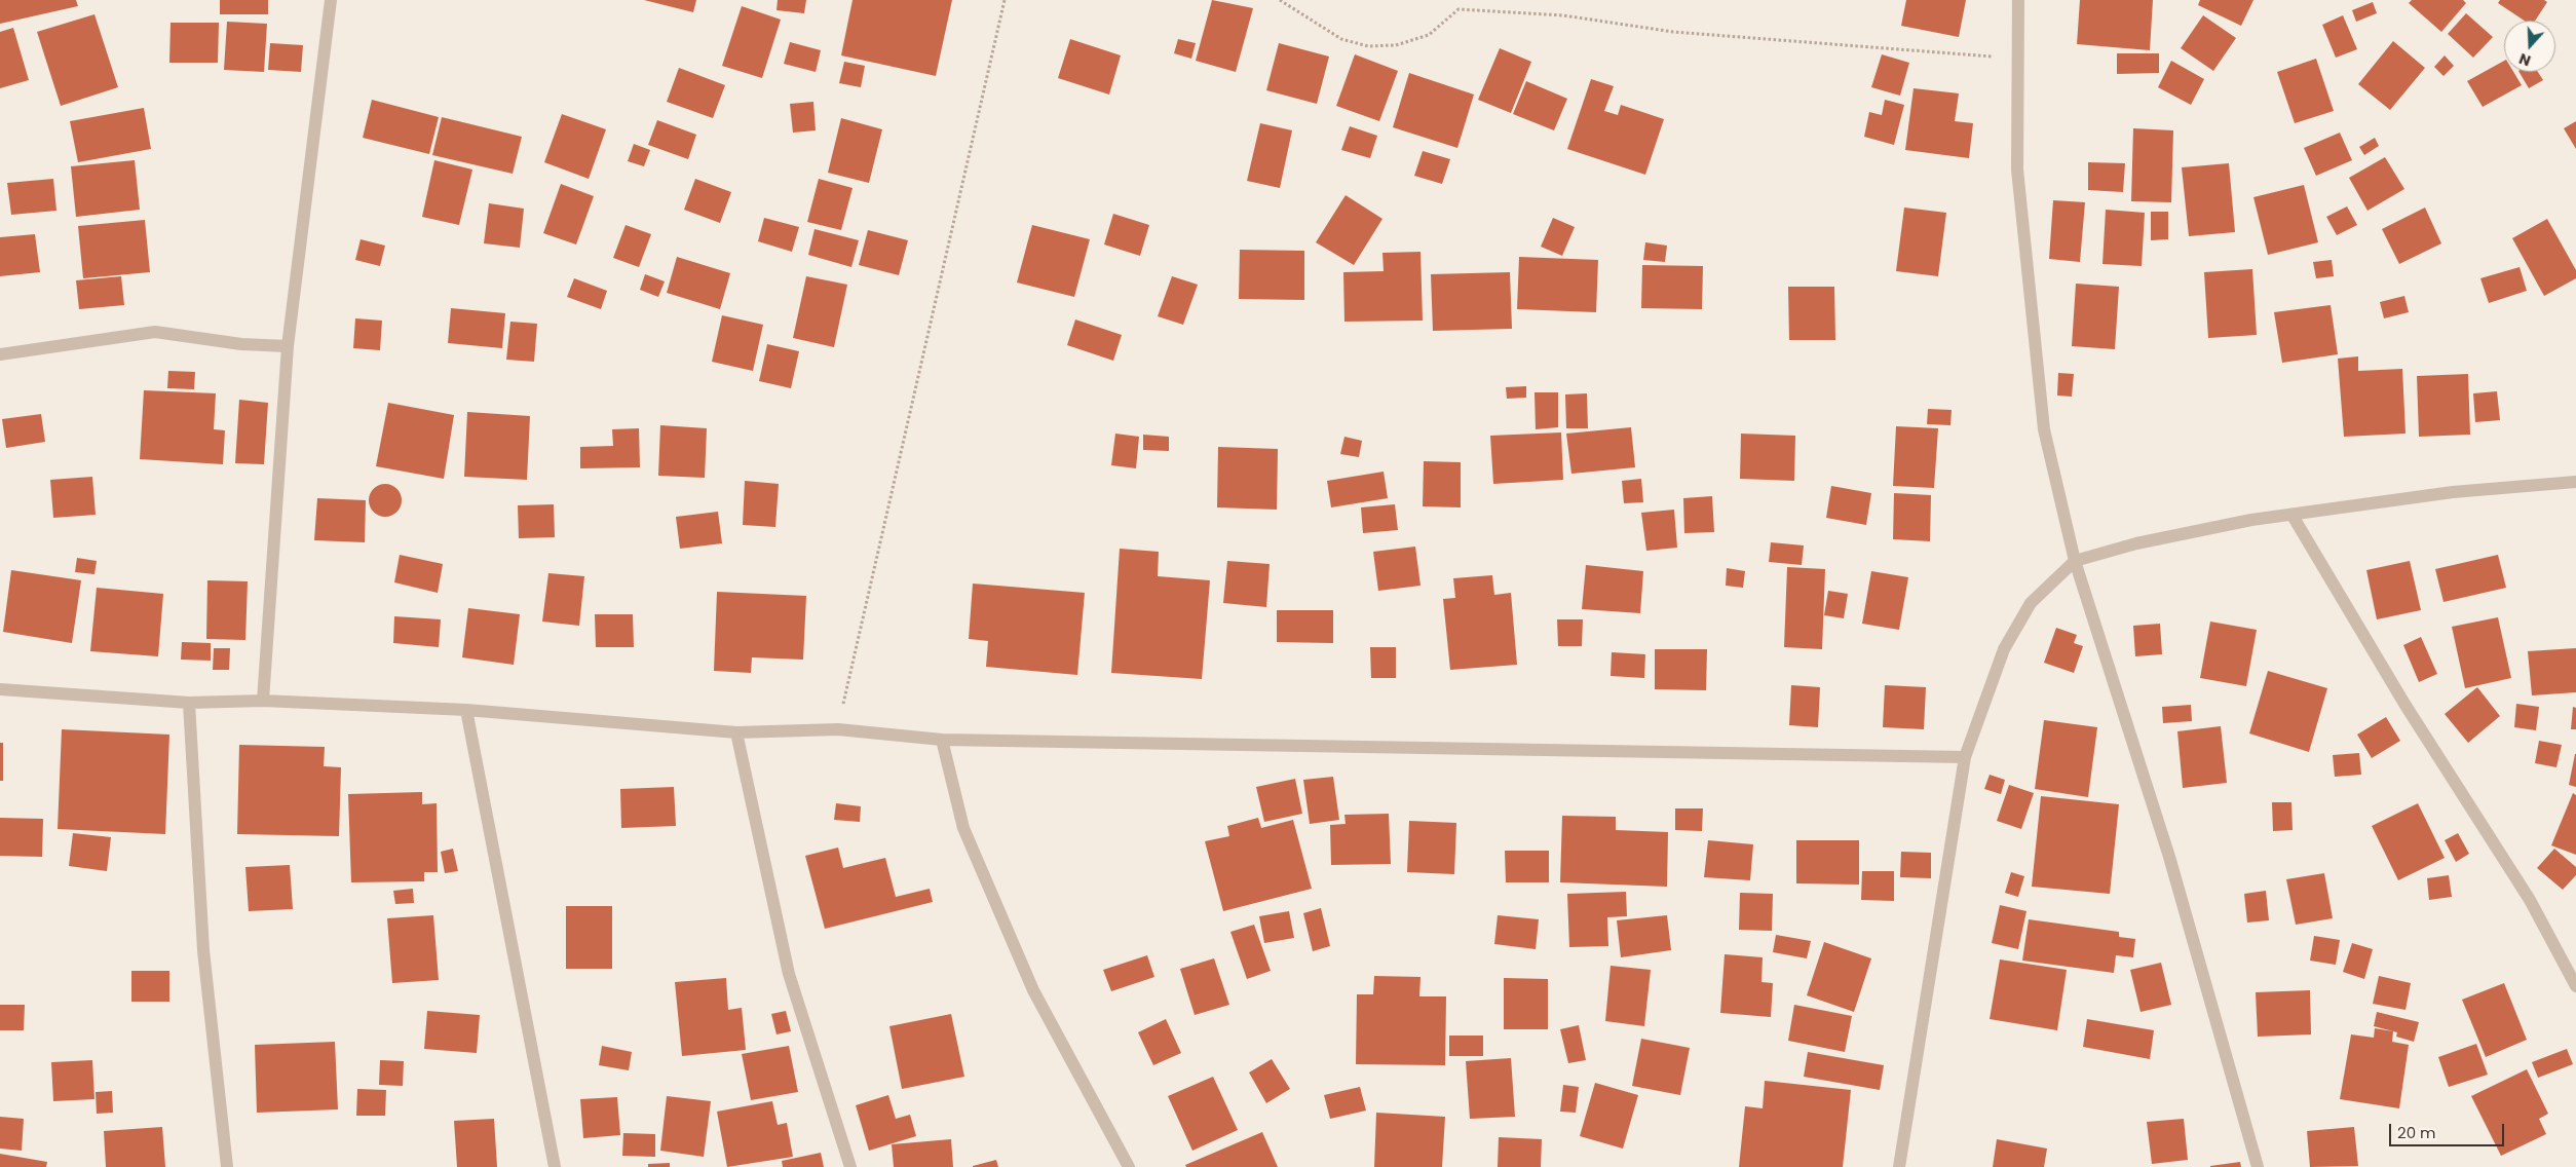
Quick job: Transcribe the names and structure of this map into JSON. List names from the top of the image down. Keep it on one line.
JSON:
{"scale_bar":"20 m","north":"bottom"}
